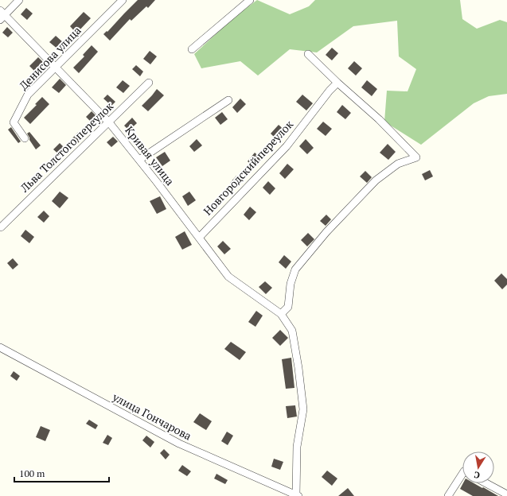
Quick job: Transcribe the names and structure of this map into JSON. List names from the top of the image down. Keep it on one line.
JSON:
{"streets":{"street":["Денисова улица","Льва Толстого переулок","Кривая улица","Новгородский переулок","улица Гончарова"]},"crossings":[["Денисова улица","Кривая улица"],["Льва Толстого переулок","Кривая улица"],["Кривая улица","Новгородский переулок"],["Кривая улица","улица Гончарова"]],"scale_bar":"100 m","north":"bottom"}
